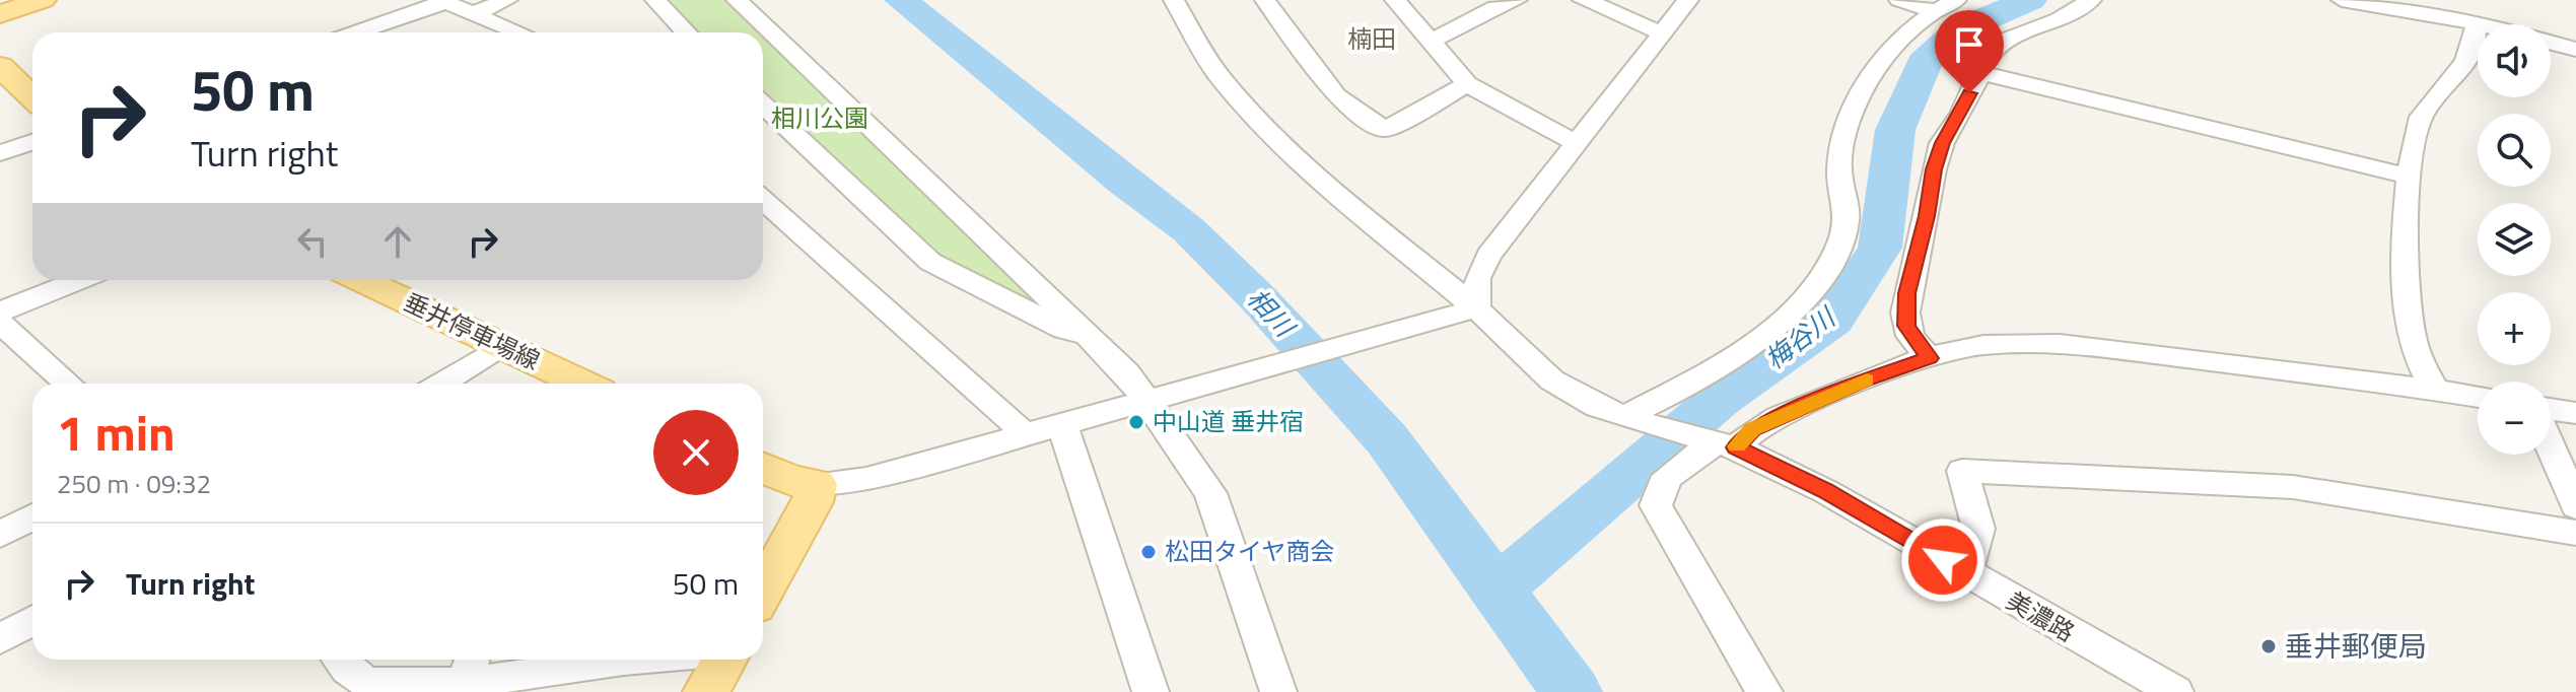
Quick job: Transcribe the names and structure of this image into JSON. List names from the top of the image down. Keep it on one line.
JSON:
{"streets":{"main road":["垂井停車場線"],"street":["美濃路"]},"districts":["楠田"],"water":["相川","梅谷川"],"parks":["相川公園"],"places":["中山道 垂井宿","松田タイヤ商会","垂井郵便局"],"page":{"map_buttons":["+","−"],"turn":["50 m","Turn right"],"heading":["1 min","250 m · 09:32"],"list":[{"name":"Turn right","value":"50 m"}]}}
